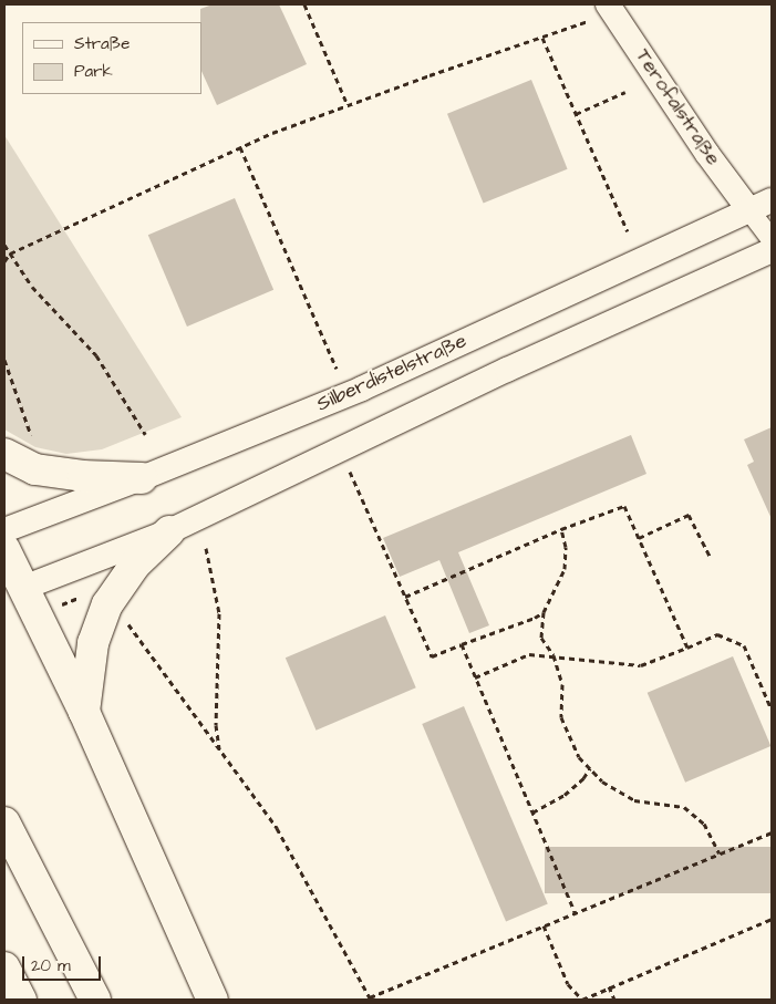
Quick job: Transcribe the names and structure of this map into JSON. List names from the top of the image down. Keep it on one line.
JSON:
{"streets":{"street":["Terofalstraße","Silberdistelstraße"]},"crossings":[["Terofalstraße","Silberdistelstraße"]],"legend":["Straße","Park"],"scale_bar":"20 m"}
